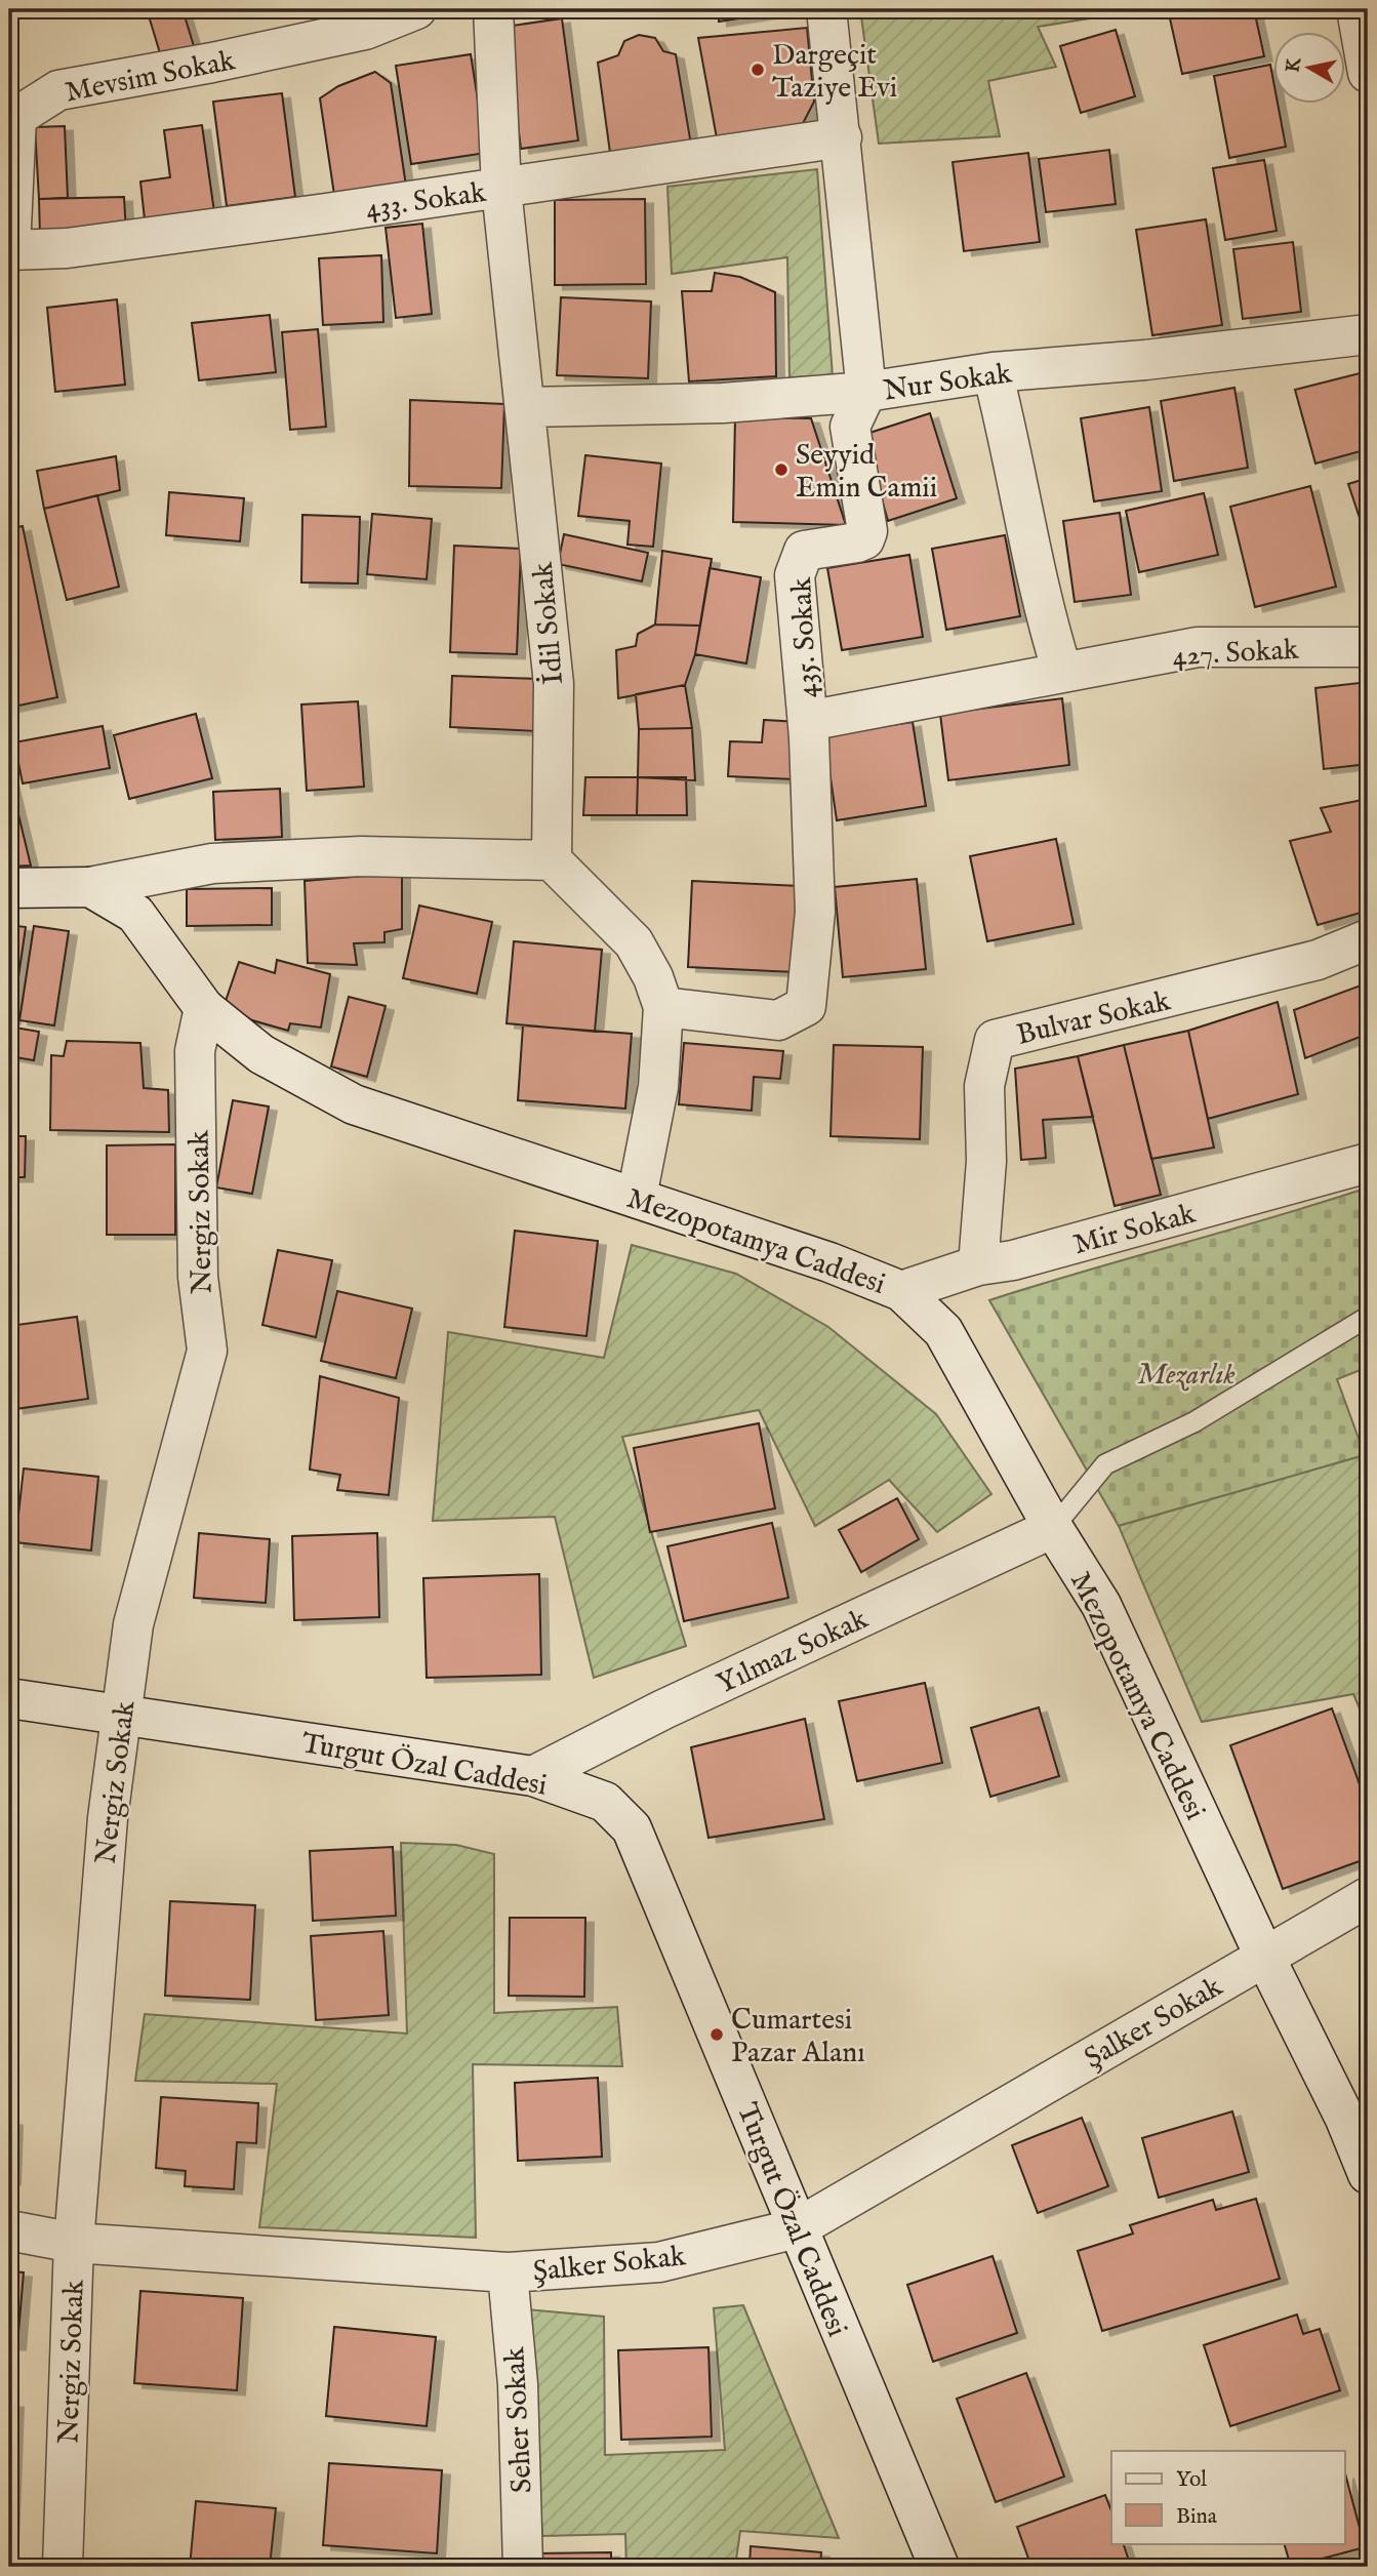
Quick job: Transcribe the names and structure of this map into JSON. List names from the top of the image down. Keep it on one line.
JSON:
{"streets":{"street":["Mevsim Sokak","433. Sokak","Nur Sokak","İdil Sokak","435. Sokak","427. Sokak","Bulvar Sokak","Nergiz Sokak","Mir Sokak","Mezopotamya Caddesi","Yılmaz Sokak","Turgut Özal Caddesi","Şalker Sokak","Seher Sokak"]},"crossings":[["Mevsim Sokak","433. Sokak"],["433. Sokak","İdil Sokak"],["Nur Sokak","İdil Sokak"],["Nur Sokak","435. Sokak"],["435. Sokak","427. Sokak"],["Bulvar Sokak","Mir Sokak"],["Nergiz Sokak","Mezopotamya Caddesi"],["Nergiz Sokak","Turgut Özal Caddesi"],["Nergiz Sokak","Şalker Sokak"],["Mir Sokak","Mezopotamya Caddesi"],["Mezopotamya Caddesi","Yılmaz Sokak"],["Mezopotamya Caddesi","Şalker Sokak"],["Yılmaz Sokak","Turgut Özal Caddesi"],["Turgut Özal Caddesi","Şalker Sokak"],["Şalker Sokak","Seher Sokak"]],"parks":["Mezarlık"],"places":["Dargeçit Taziye Evi","Seyyid Emin Camii","Cumartesi Pazar Alanı"],"legend":["Yol","Bina"],"north":"left"}
